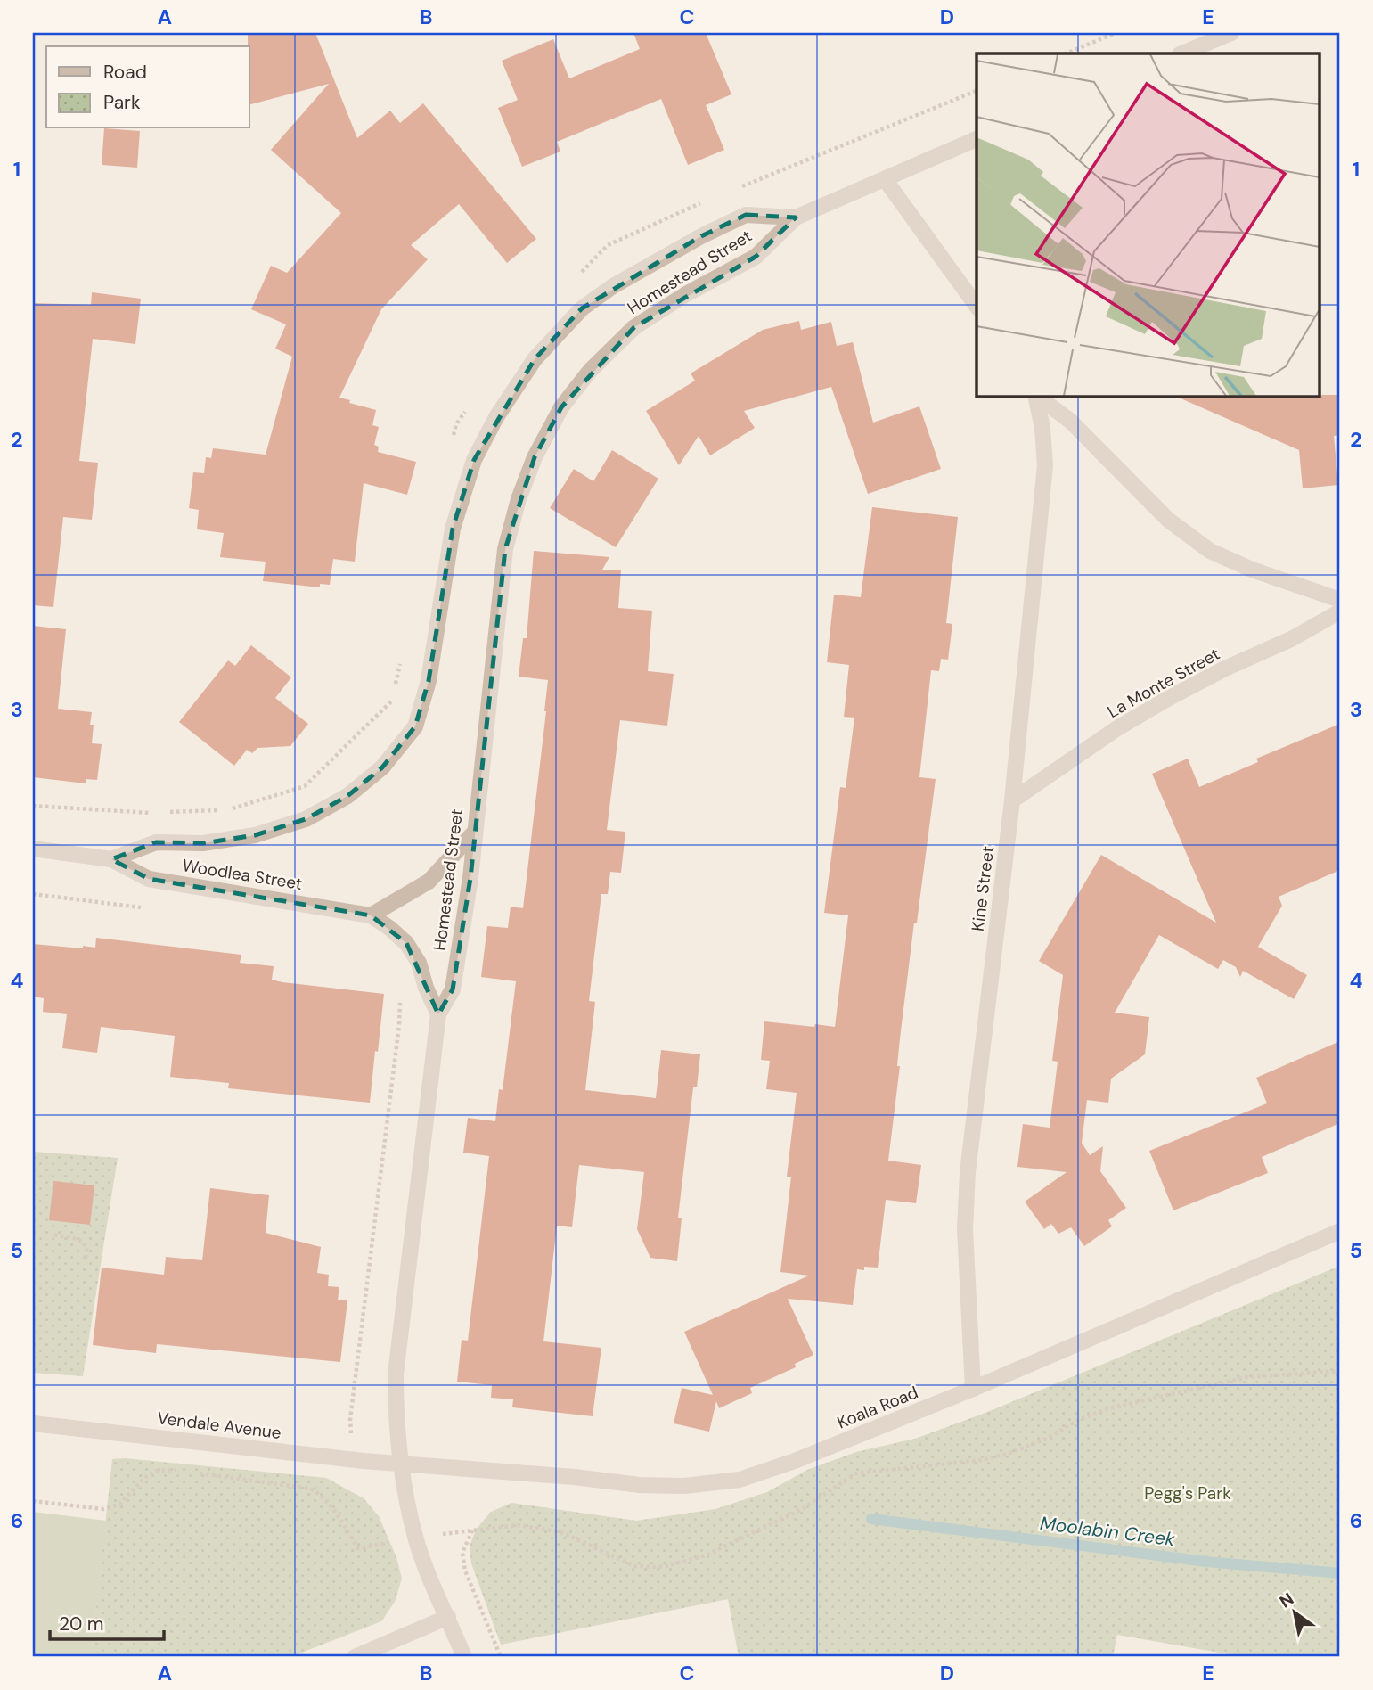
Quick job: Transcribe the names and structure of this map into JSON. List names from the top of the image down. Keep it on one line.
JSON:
{"streets":{"street":["Homestead Street","La Monte Street","Woodlea Street","Kine Street","Koala Road","Vendale Avenue"]},"crossings":[["Homestead Street","Woodlea Street"],["Homestead Street","Koala Road"],["Homestead Street","Vendale Avenue"],["La Monte Street","Kine Street"],["Kine Street","Koala Road"],["Koala Road","Vendale Avenue"]],"water":["Moolabin Creek"],"parks":["Pegg's Park"],"legend":["Road","Park"],"scale_bar":"20 m","north":"top left","grid":{"columns":["A","B","C","D","E"],"rows":["1","2","3","4","5","6"]}}
